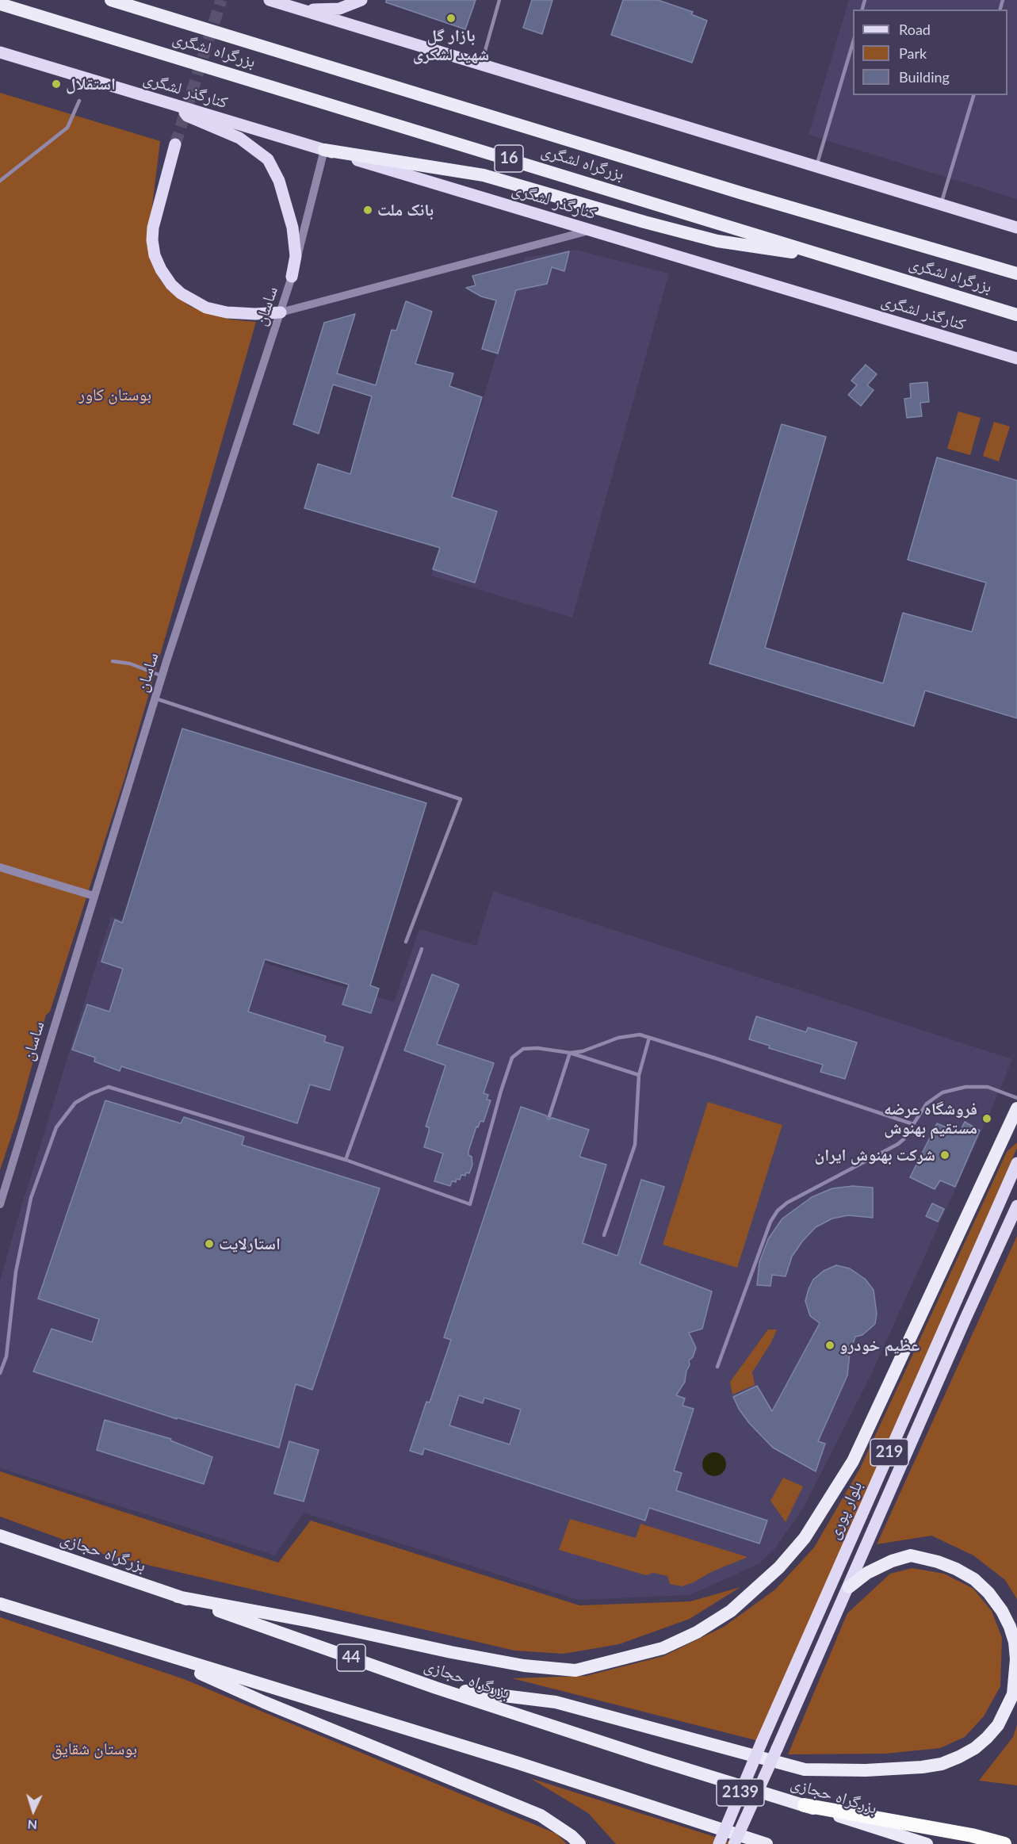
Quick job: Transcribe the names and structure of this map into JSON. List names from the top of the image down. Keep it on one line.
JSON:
{"streets":{"highway":["بزرگراه لشگری","16","بزرگراه حجازی","44"],"main road":["کنارگذر لشگری","219","بلوار پوری","2139"],"street":["ساسان"]},"crossings":[["کنارگذر لشگری","ساسان"],["بلوار پوری","2139"]],"parks":["بوستان کاور","بوستان شقایق"],"places":["بازار گل شهید لشکری","استقلال","بانک ملت","فروشگاه عرضه مستقیم بهنوش","شرکت بهنوش ایران","استارلایت","عظیم خودرو"],"legend":["Road","Park","Building"],"north":"bottom"}
